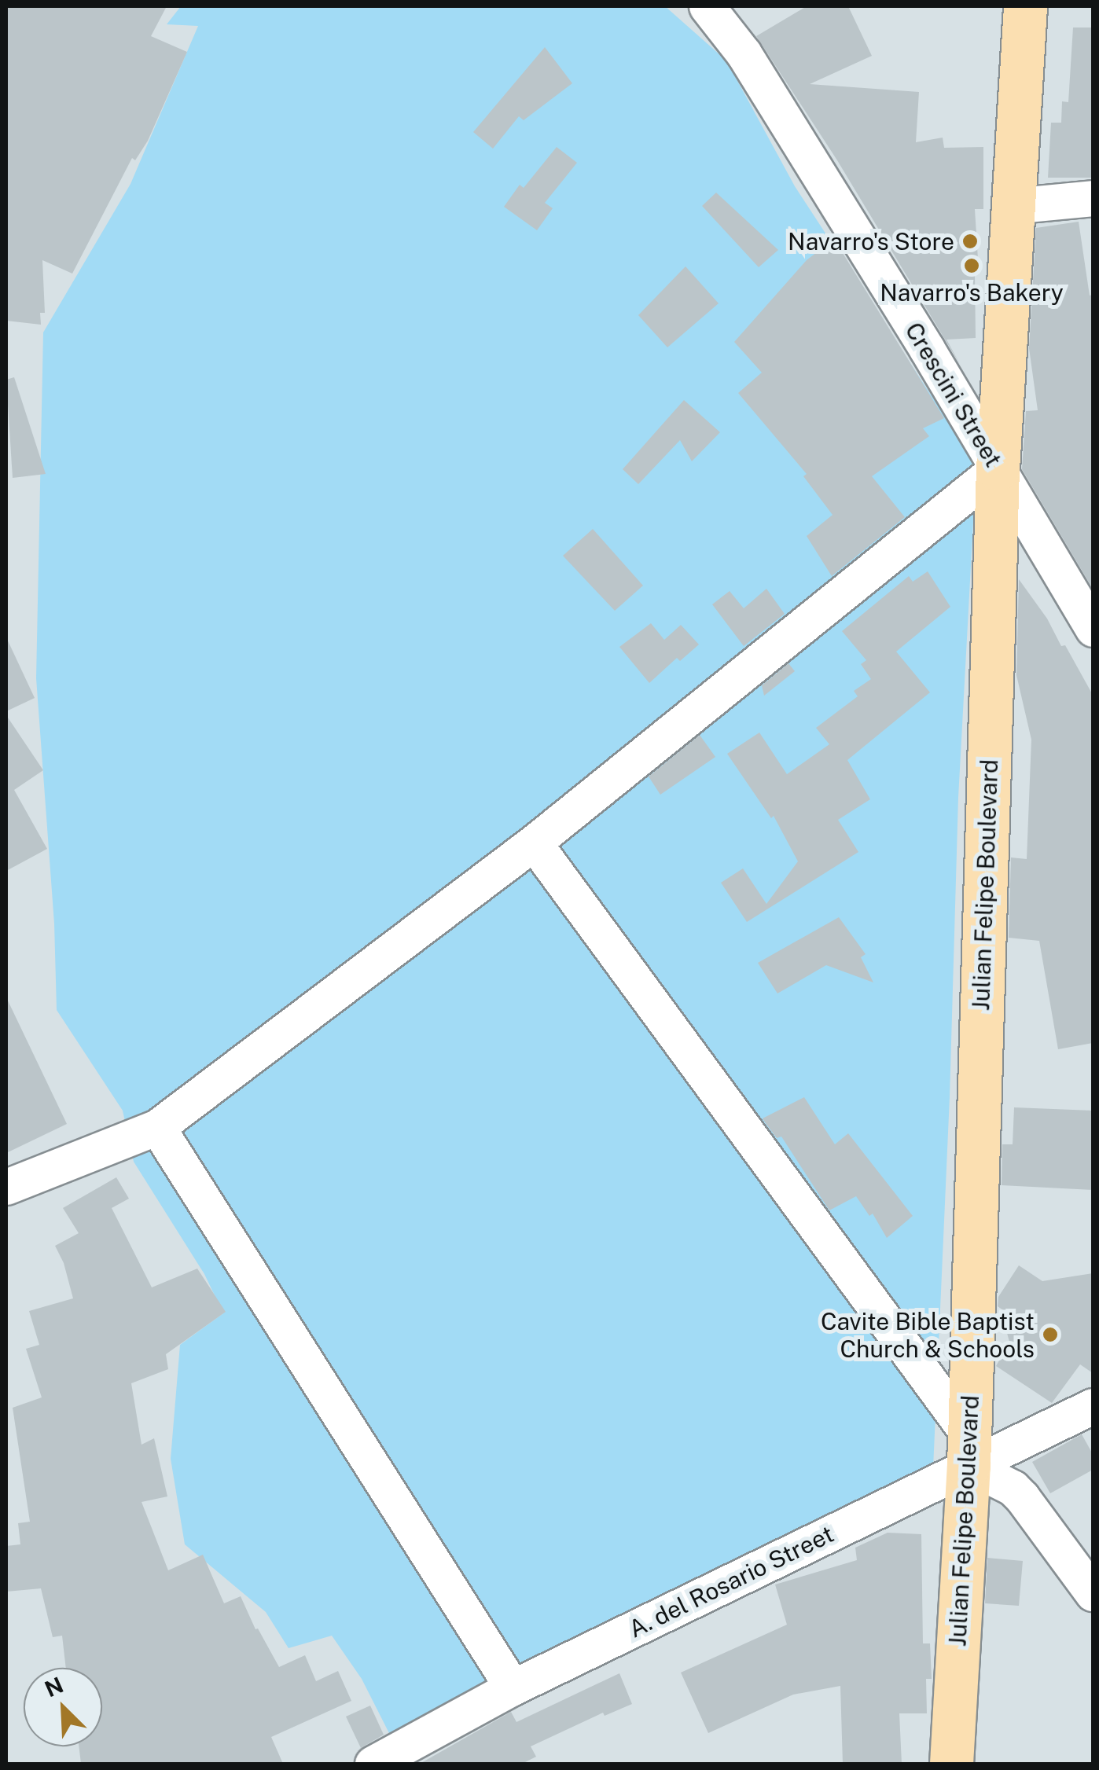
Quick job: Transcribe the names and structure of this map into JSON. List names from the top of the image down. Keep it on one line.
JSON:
{"streets":{"main road":["Julian Felipe Boulevard"],"street":["Crescini Street","A. del Rosario Street"]},"crossings":[["Crescini Street","Julian Felipe Boulevard"],["Julian Felipe Boulevard","A. del Rosario Street"]],"places":["Navarro's Store","Navarro's Bakery","Cavite Bible Baptist Church & Schools"],"north":"top left"}
